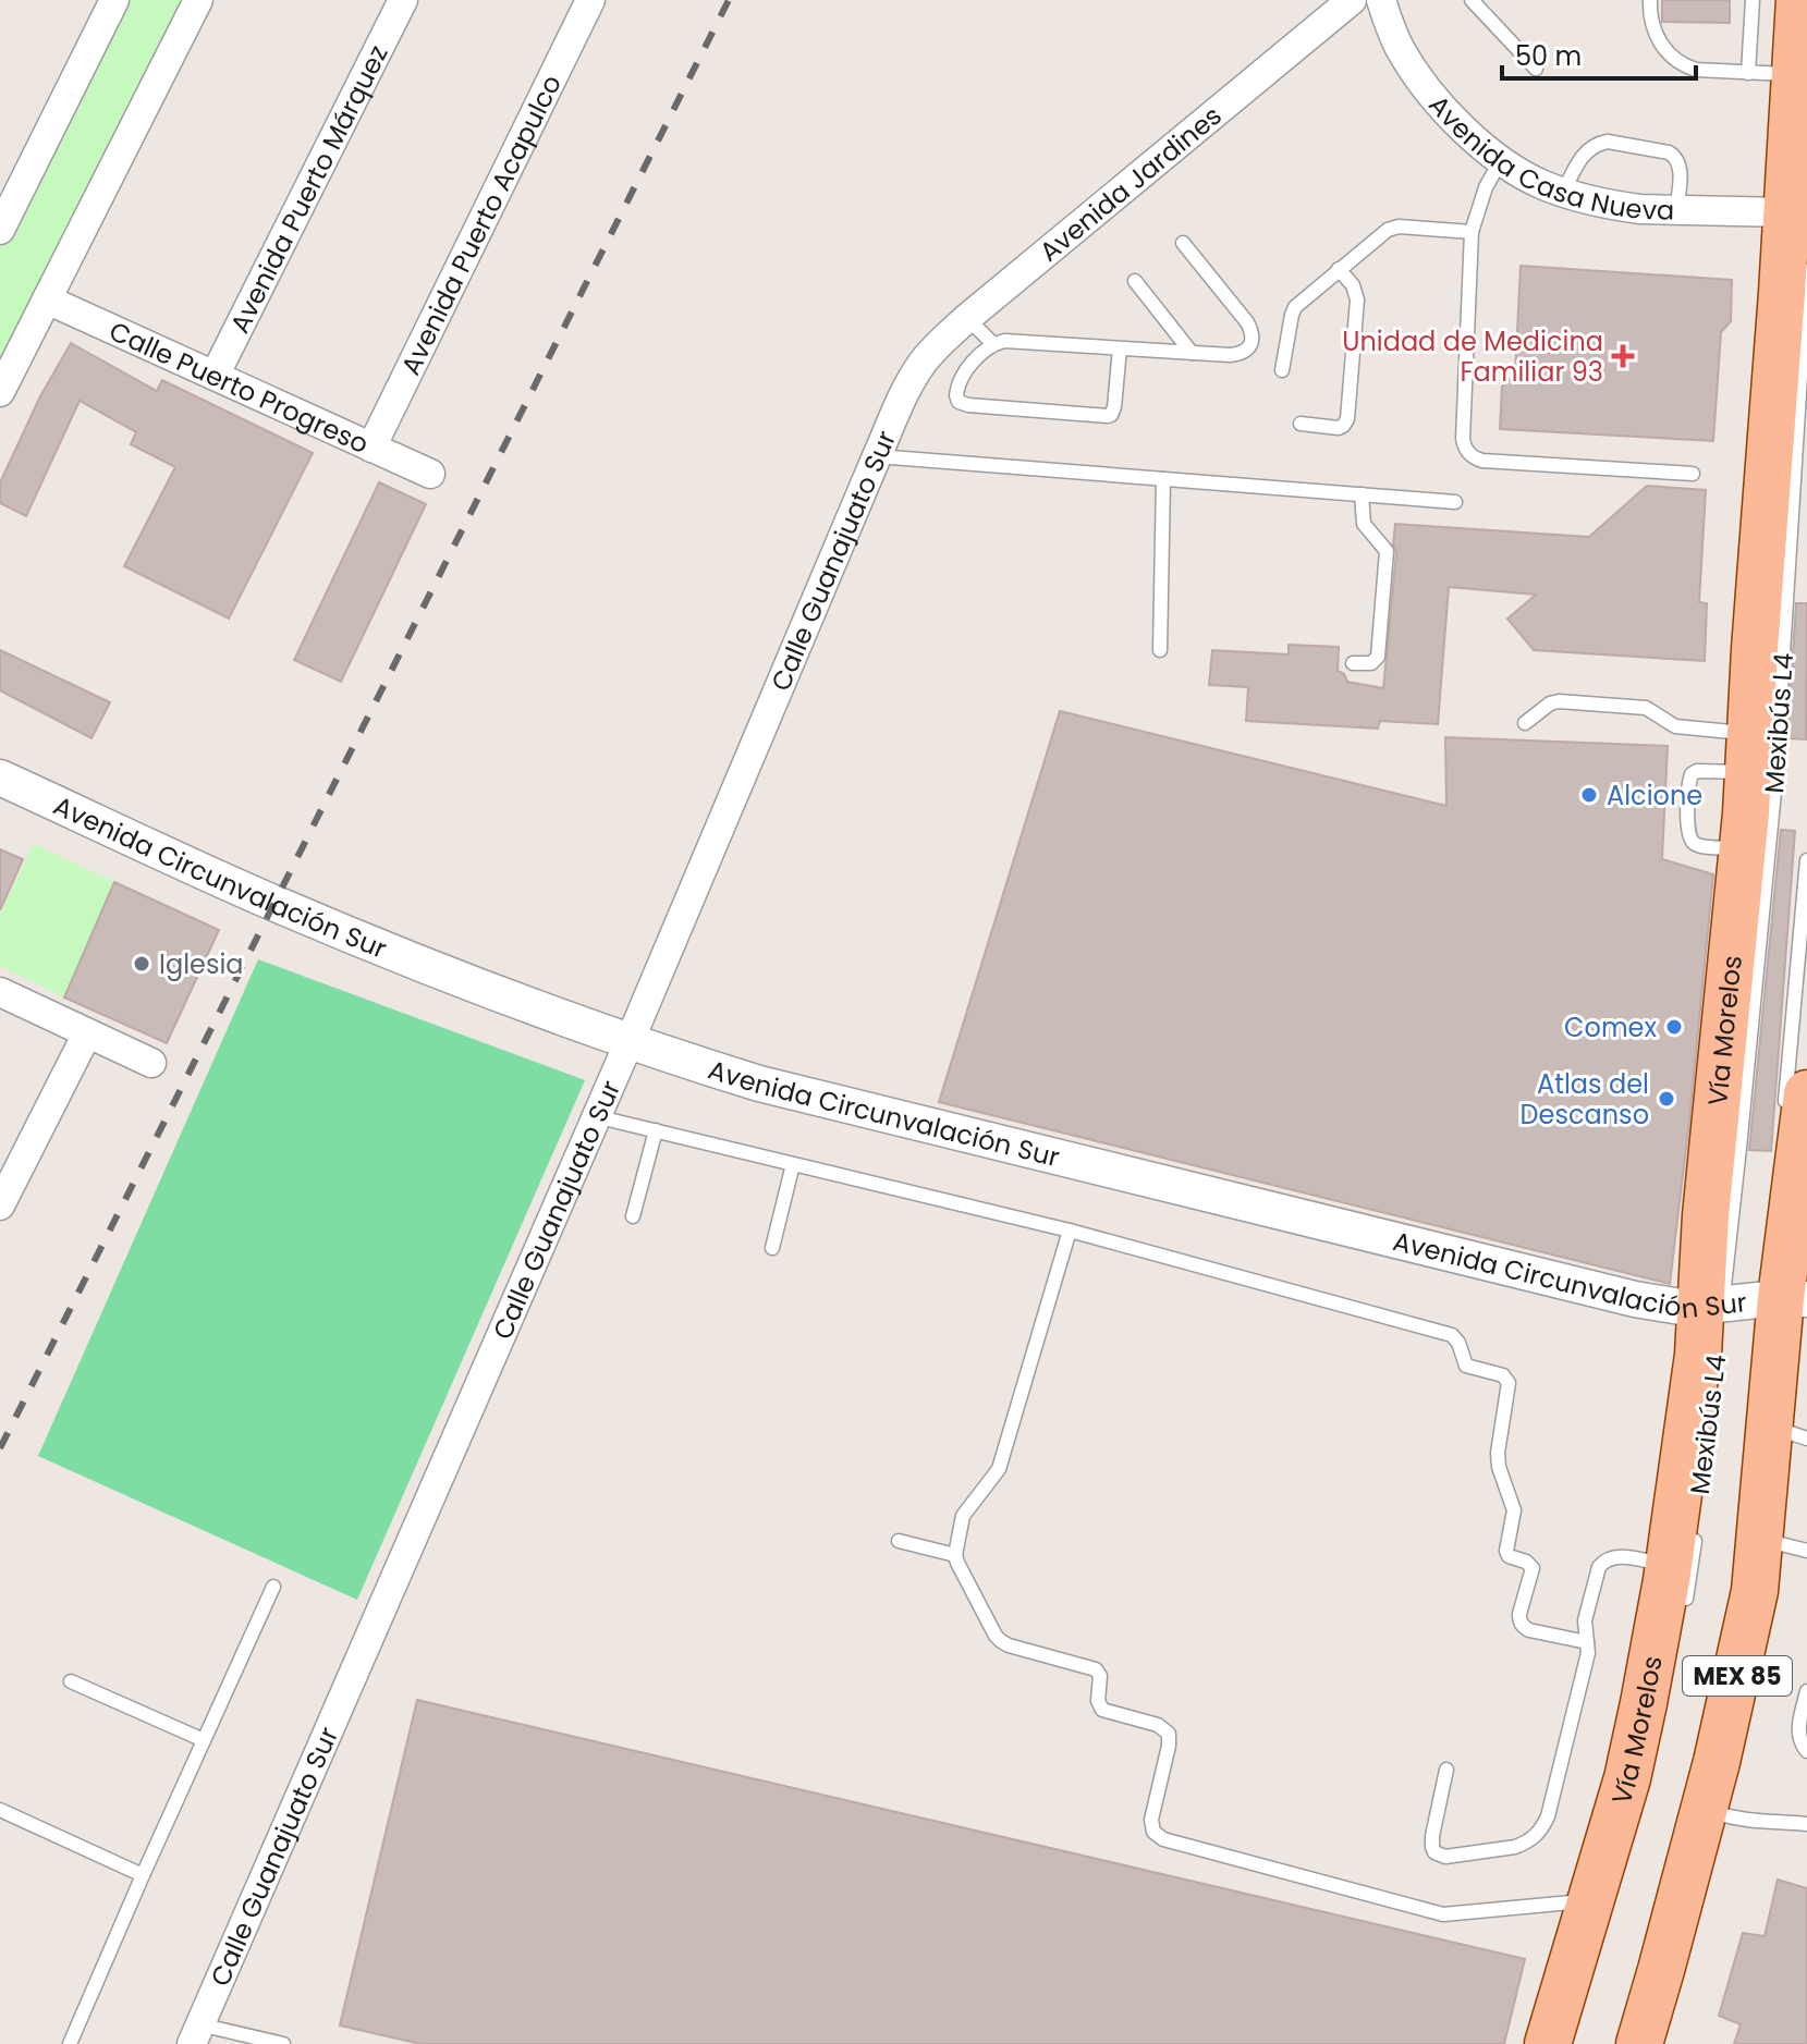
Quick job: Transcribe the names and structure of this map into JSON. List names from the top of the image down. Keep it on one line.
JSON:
{"streets":{"main road":["Vía Morelos","MEX 85"],"street":["Avenida Casa Nueva","Avenida Jardines","Avenida Puerto Márquez","Avenida Puerto Acapulco","Calle Puerto Progreso","Calle Guanajuato Sur","Avenida Circunvalación Sur"],"lane":["Mexibús L4"]},"crossings":[["Avenida Casa Nueva","Vía Morelos"],["Avenida Jardines","Calle Guanajuato Sur"],["Avenida Puerto Márquez","Calle Puerto Progreso"],["Avenida Puerto Acapulco","Calle Puerto Progreso"],["Calle Guanajuato Sur","Avenida Circunvalación Sur"],["Mexibús L4","Avenida Circunvalación Sur"],["Mexibús L4","Vía Morelos"],["Avenida Circunvalación Sur","Vía Morelos"],["Avenida Circunvalación Sur","MEX 85"]],"places":{"health":["Unidad de Medicina Familiar 93"],"other":["Alcione","Iglesia","Comex","Atlas del Descanso"]},"scale_bar":"50 m"}
